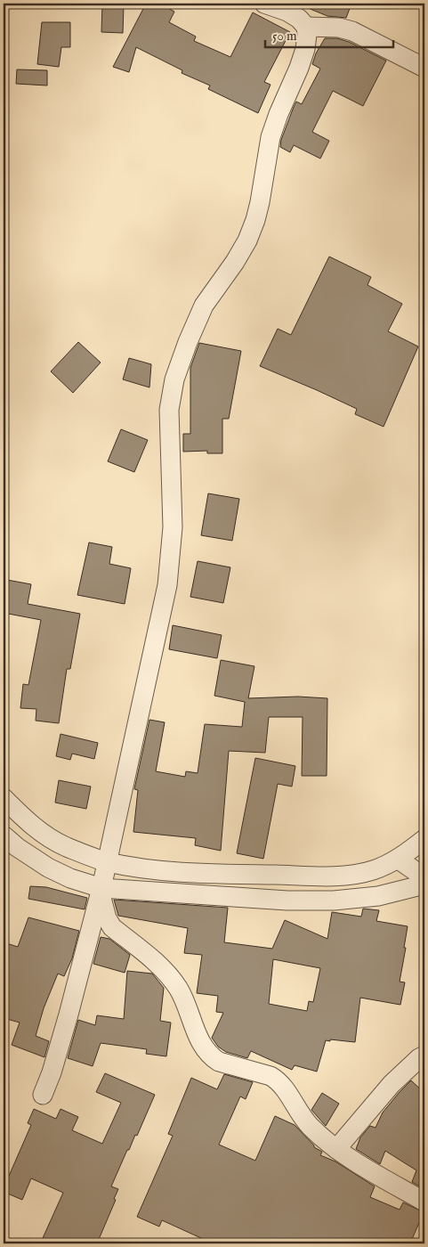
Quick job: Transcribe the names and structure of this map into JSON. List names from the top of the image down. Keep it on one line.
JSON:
{"scale_bar":"50 m"}
